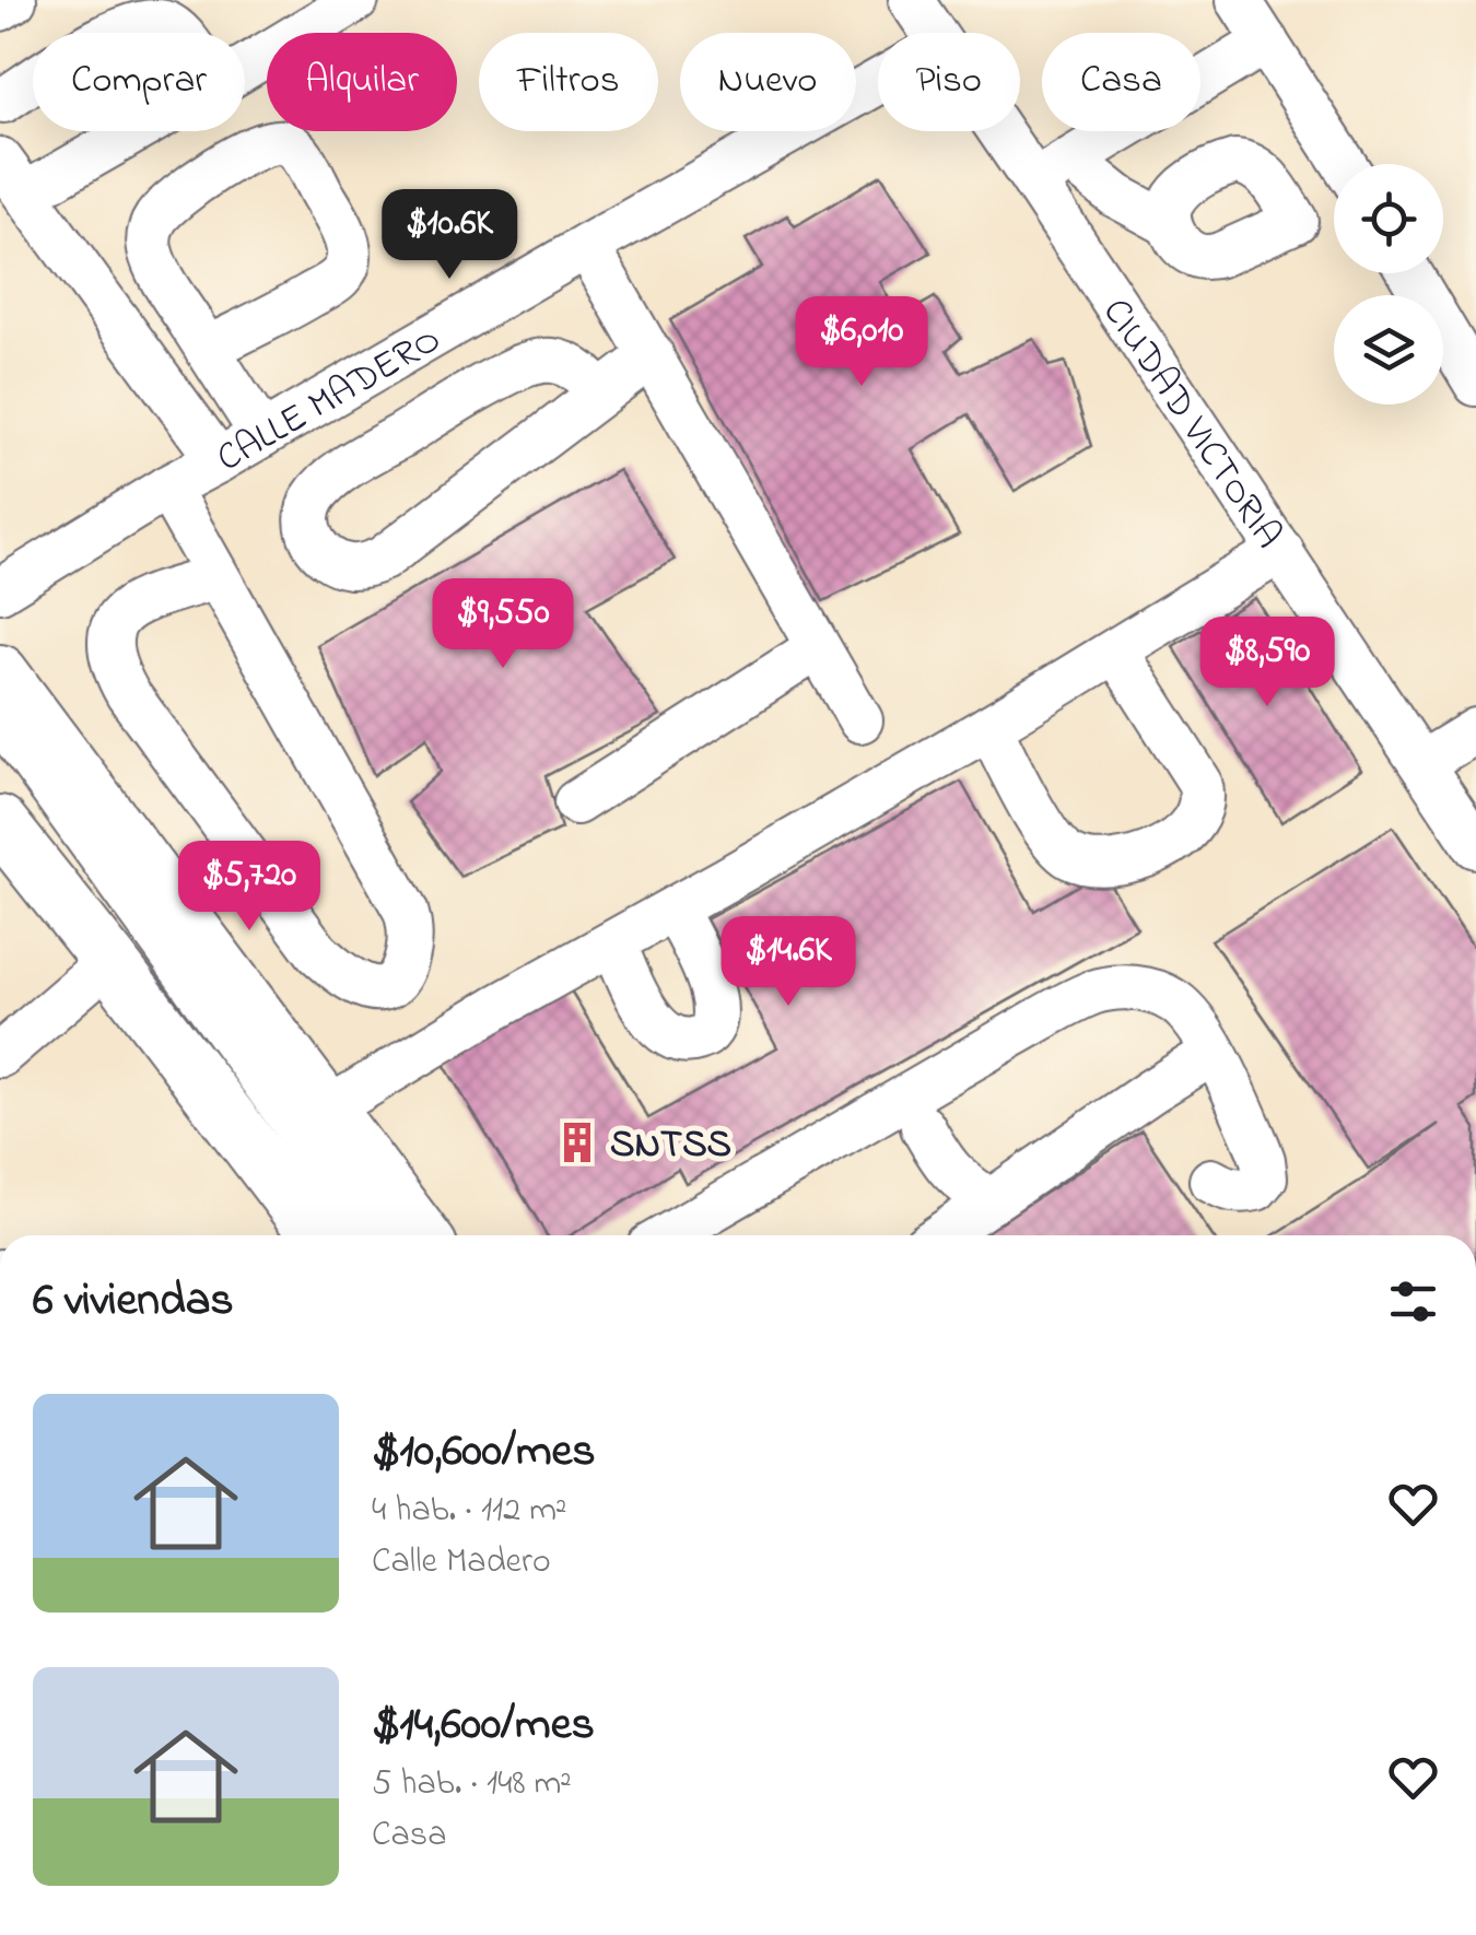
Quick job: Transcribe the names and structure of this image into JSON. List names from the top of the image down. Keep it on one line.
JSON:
{"streets":{"street":["CALLE MADERO","CIUDAD VICTORIA"]},"places":{"building":["SNTSS"]},"page":{"chip":["Comprar","Alquilar","Filtros","Nuevo","Piso","Casa"],"price":["$10.6K","$6,010","$9,550","$8,590","$5,720","$14.6K"],"heading":"6 viviendas","list":[{"name":"$10,600/mes","note":"4 hab. · 112 m² · Calle Madero"},{"name":"$14,600/mes","note":"5 hab. · 148 m² · Casa"}]}}
